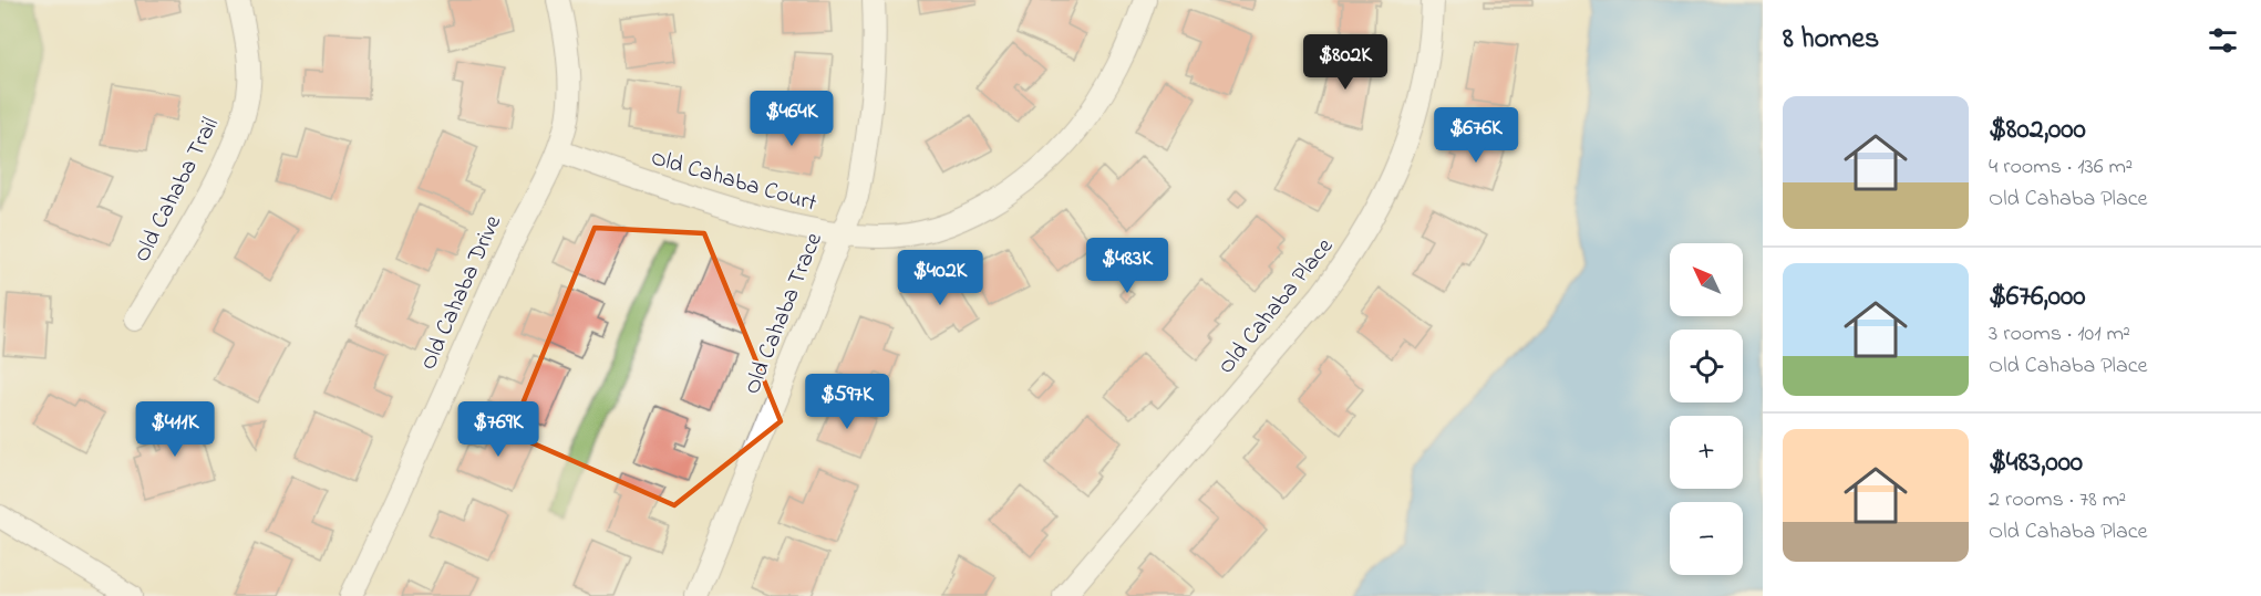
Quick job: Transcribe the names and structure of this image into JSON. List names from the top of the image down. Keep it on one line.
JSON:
{"streets":{"street":["Old Cahaba Court","Old Cahaba Trail","Old Cahaba Drive","Old Cahaba Place","Old Cahaba Trace"]},"crossings":[["Old Cahaba Court","Old Cahaba Drive"],["Old Cahaba Court","Old Cahaba Trace"]],"north":"top left","page":{"heading":"8 homes","price":["$802K","$464K","$676K","$483K","$402K","$597K","$411K","$769K"],"list":[{"name":"$802,000","note":"4 rooms · 136 m² · Old Cahaba Place"},{"name":"$676,000","note":"3 rooms · 101 m² · Old Cahaba Place"},{"name":"$483,000","note":"2 rooms · 78 m² · Old Cahaba Place"}],"map_buttons":["+","−"]}}
